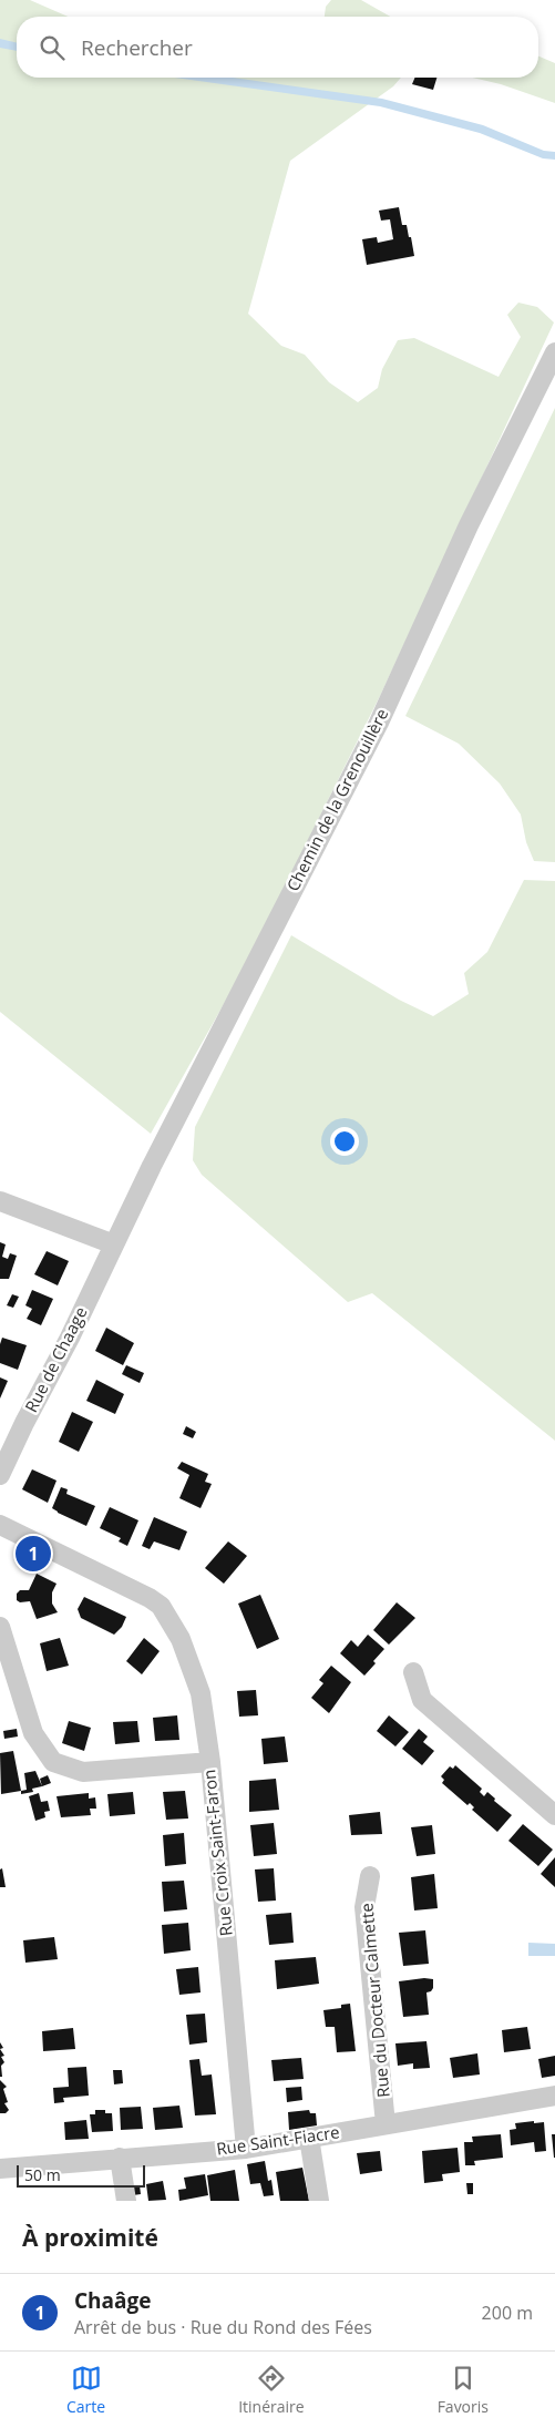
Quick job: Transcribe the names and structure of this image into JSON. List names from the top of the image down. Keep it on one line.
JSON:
{"streets":{"street":["Chemin de la Grenouillère","Rue de Chaage","Rue Croix Saint-Faron","Rue du Docteur Calmette","Rue Saint-Fiacre"]},"crossings":[["Chemin de la Grenouillère","Rue de Chaage"],["Rue Croix Saint-Faron","Rue Saint-Fiacre"],["Rue du Docteur Calmette","Rue Saint-Fiacre"]],"scale_bar":"50 m","page":{"search":"Rechercher","pins":"1","scale":"50 m","heading":"À proximité","list":[{"mark":"1","name":"Chaâge","note":"Arrêt de bus · Rue du Rond des Fées","value":"200 m"}],"nav":["Carte","Itinéraire","Favoris"]}}
